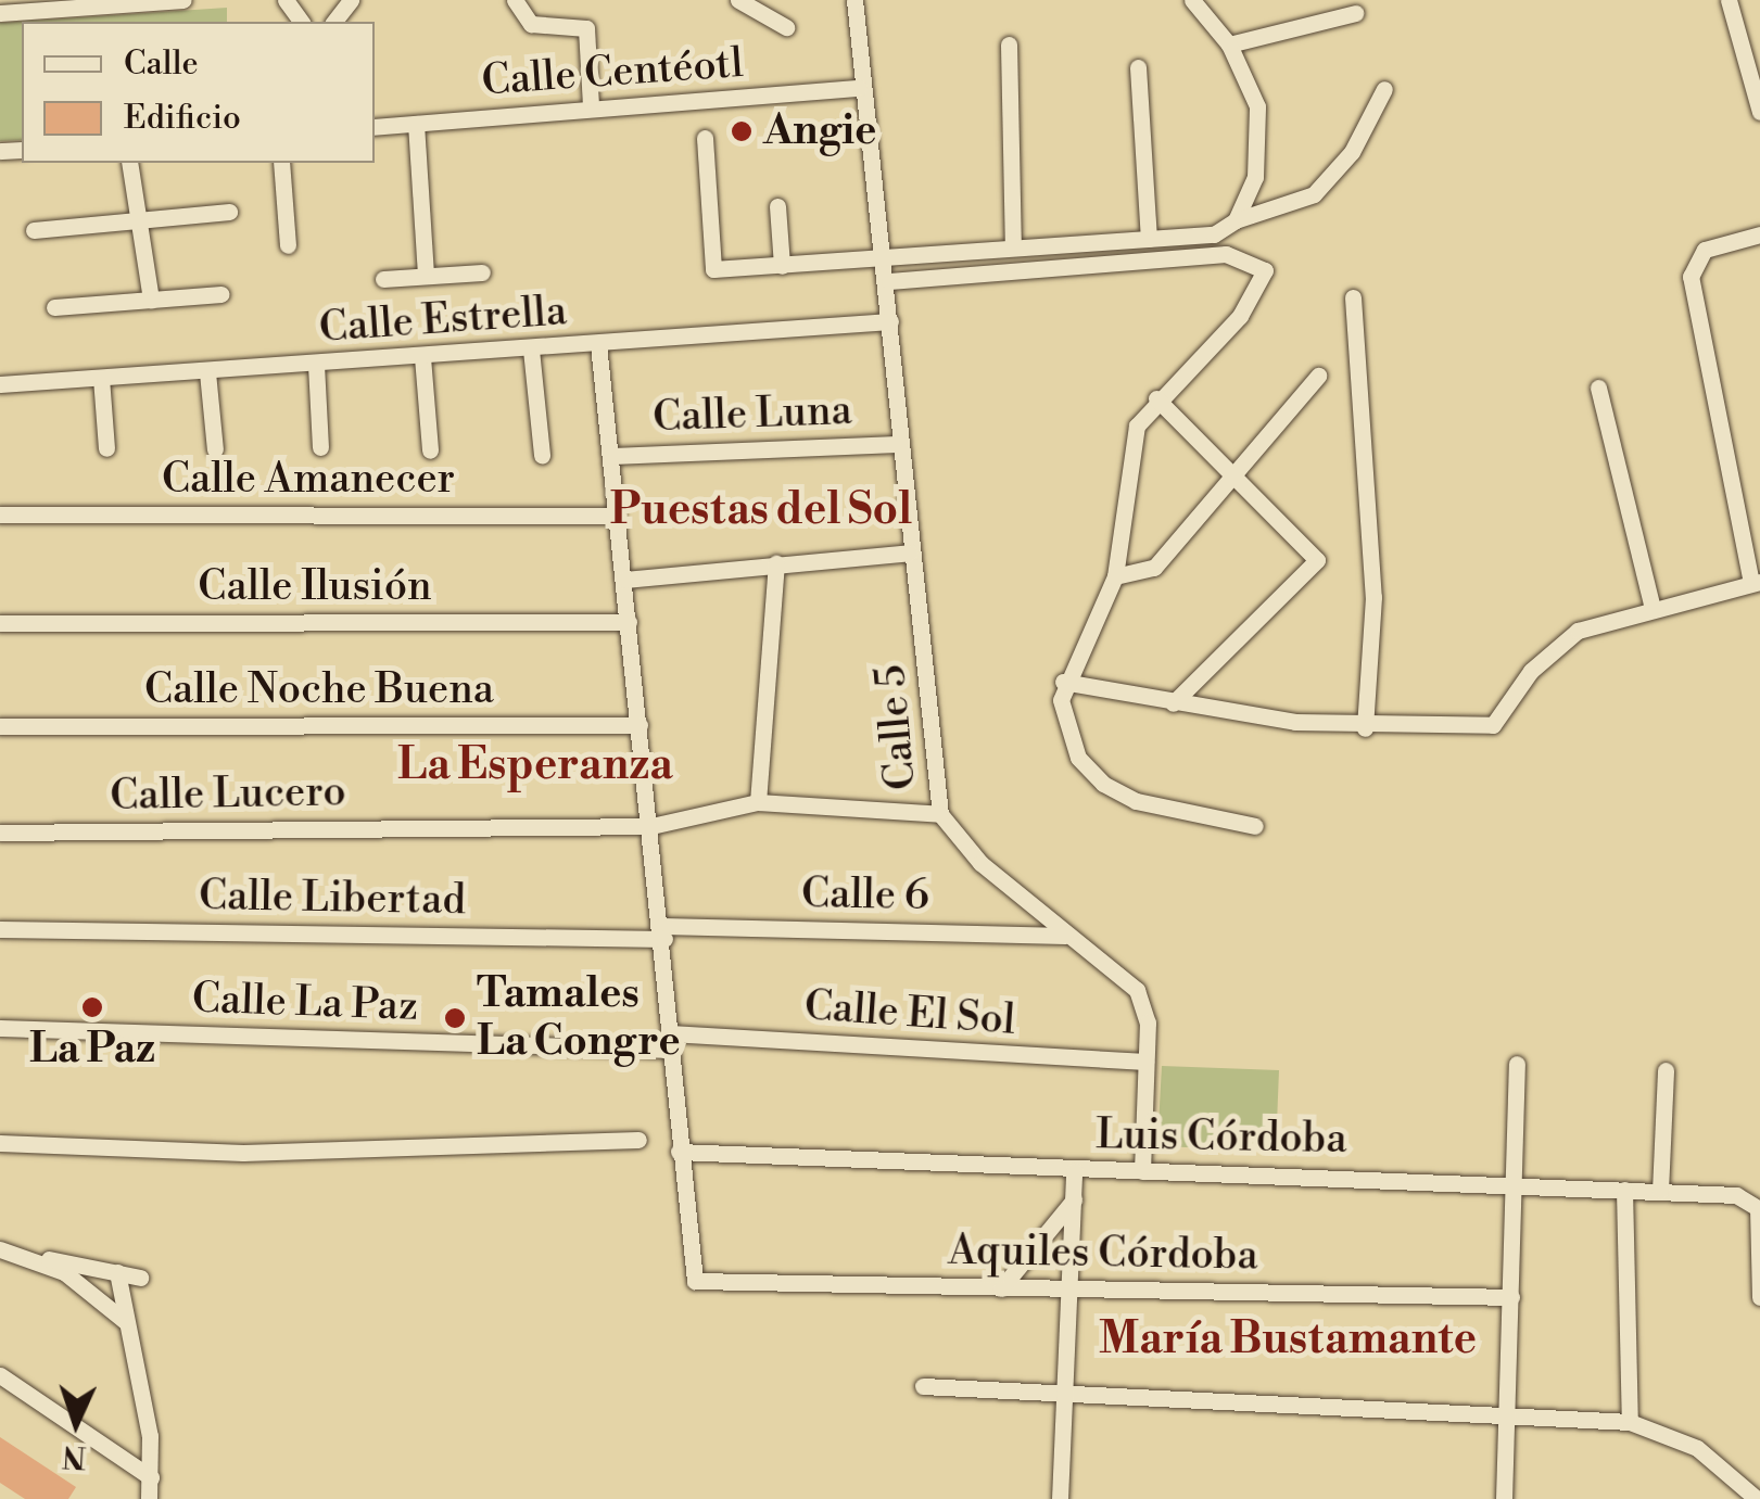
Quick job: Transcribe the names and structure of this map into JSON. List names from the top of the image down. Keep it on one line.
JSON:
{"streets":{"street":["Calle Centéotl","Calle Estrella","Calle Luna","Calle Amanecer","Calle Ilusión","Calle Noche Buena","Calle 5","Calle Lucero","Calle 6","Calle Libertad","Calle La Paz","Calle El Sol","Luis Córdoba","Aquiles Córdoba"]},"crossings":[["Calle Centéotl","Calle 5"],["Calle Estrella","Calle 5"],["Calle Luna","Calle 5"],["Calle 5","Calle Lucero"],["Calle 5","Calle 6"],["Calle 5","Calle El Sol"],["Calle 5","Luis Córdoba"],["Calle 6","Calle Libertad"],["Calle La Paz","Calle El Sol"],["Luis Córdoba","Aquiles Córdoba"]],"districts":["Puestas del Sol","La Esperanza","María Bustamante"],"places":["Angie","La Paz","Tamales La Congre"],"legend":["Calle","Edificio"],"north":"bottom"}
